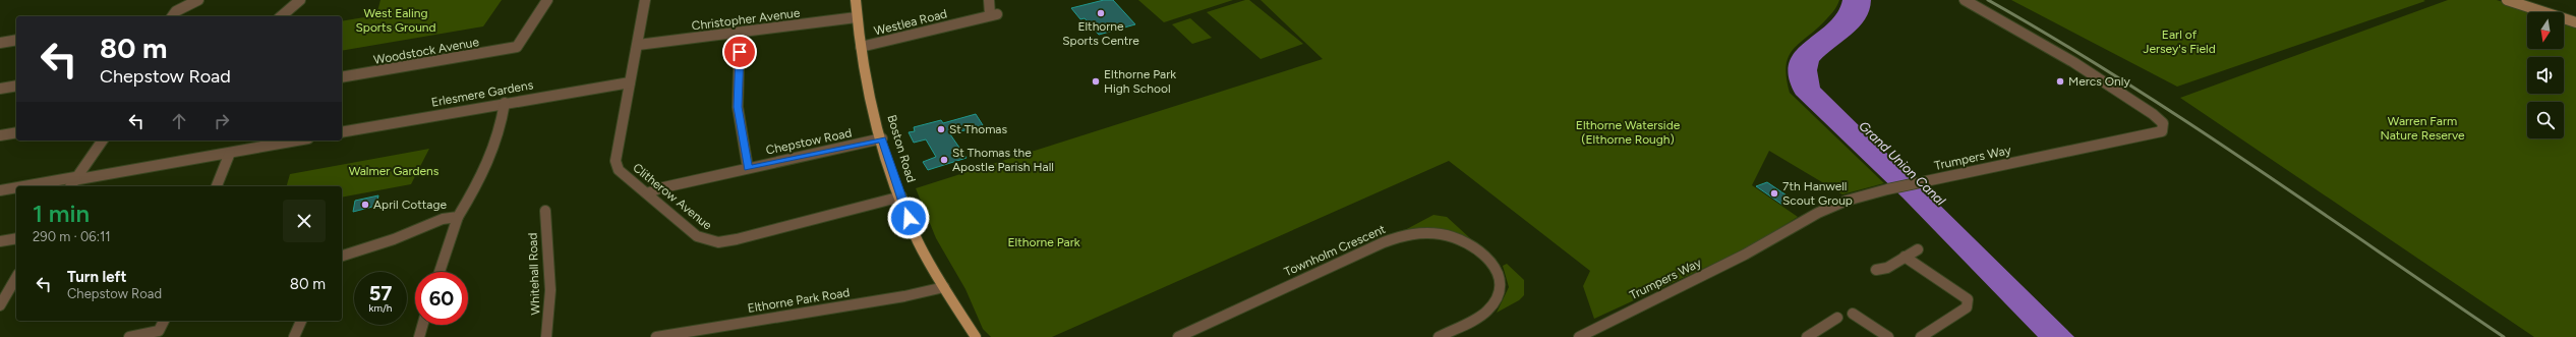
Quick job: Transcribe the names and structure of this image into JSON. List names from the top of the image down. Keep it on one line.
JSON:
{"streets":{"main road":["Boston Road"],"street":["Christopher Avenue","Westlea Road","Woodstock Avenue","Erlesmere Gardens","Chepstow Road","Trumpers Way","Clitherow Avenue","Townholm Crescent","Whitehall Road","Elthorne Park Road"]},"crossings":[["Christopher Avenue","Boston Road"],["Christopher Avenue","Clitherow Avenue"],["Westlea Road","Boston Road"],["Erlesmere Gardens","Clitherow Avenue"],["Chepstow Road","Boston Road"],["Chepstow Road","Clitherow Avenue"],["Boston Road","Clitherow Avenue"],["Boston Road","Elthorne Park Road"]],"water":["Grand Union Canal"],"parks":["West Ealing Sports Ground","Earl of Jersey's Field","Warren Farm Nature Reserve","Elthorne Waterside (Elthorne Rough)","Walmer Gardens","Elthorne Park"],"places":["Elthorne Sports Centre","Elthorne Park High School","Mercs Only","St Thomas","St Thomas the Apostle Parish Hall","7th Hanwell Scout Group","April Cottage"],"north":"bottom","page":{"turn":["80 m","Chepstow Road"],"heading":["1 min","290 m · 06:11"],"list":[{"name":"Turn left","note":"Chepstow Road","value":"80 m"}],"speed":"57 km/h","limit":"60"}}
